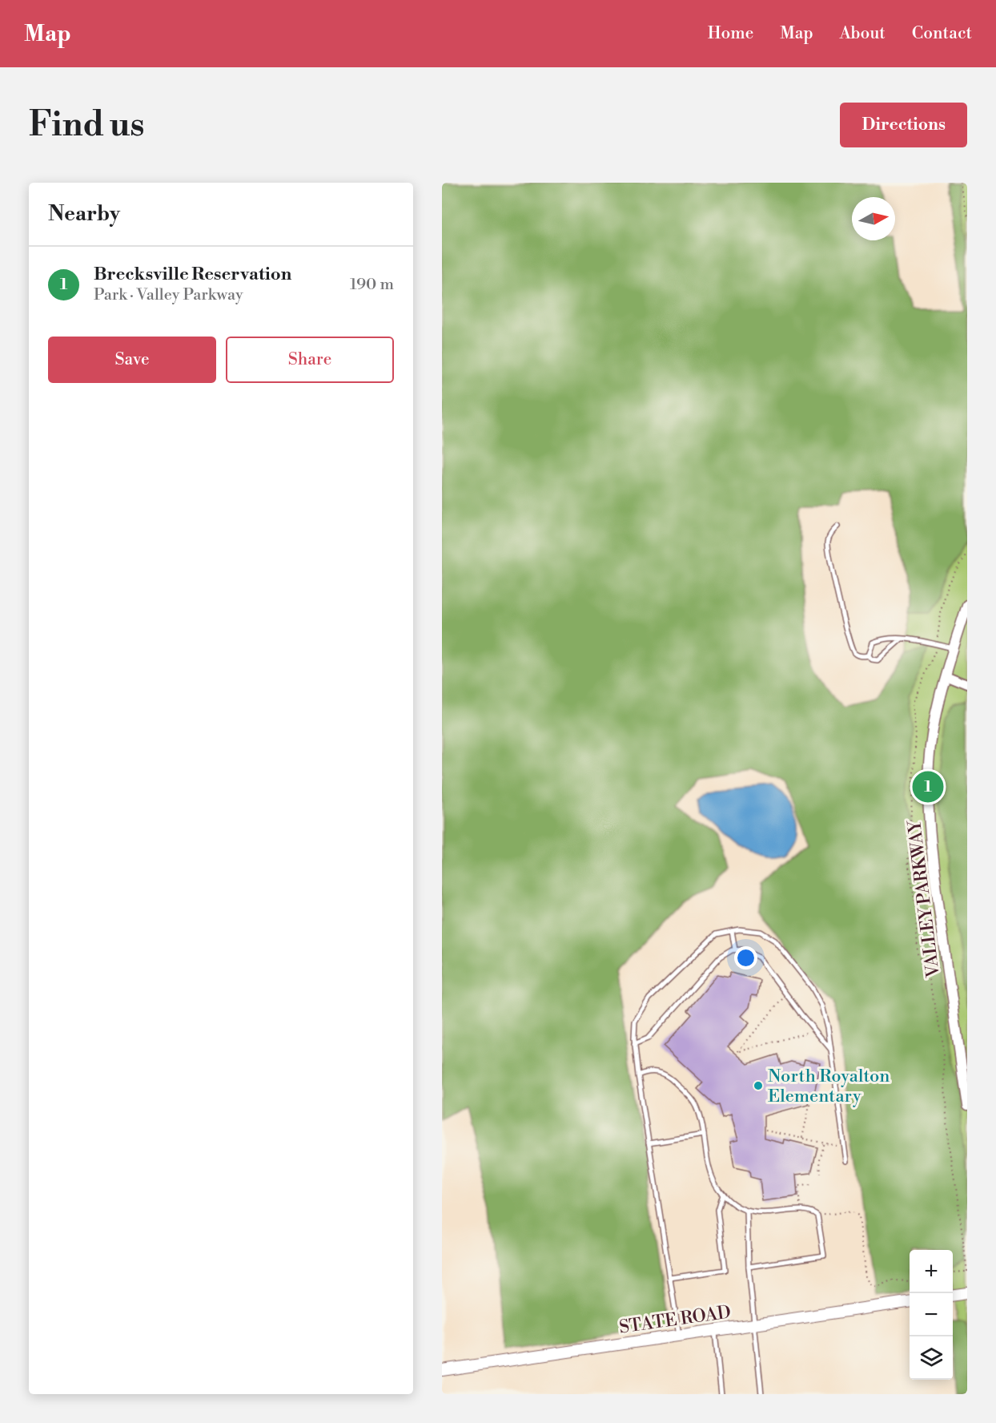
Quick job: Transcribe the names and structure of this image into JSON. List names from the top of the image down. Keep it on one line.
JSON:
{"streets":{"main road":["STATE ROAD"],"street":["VALLEY PARKWAY"]},"places":["North Royalton Elementary"],"north":"right","page":{"header":"Map","nav":["Home","Map","About","Contact"],"buttons":["Directions",["Save","Share"]],"title":"Find us","heading":"Nearby","list":[{"mark":"1","name":"Brecksville Reservation","note":"Park · Valley Parkway","value":"190 m"}],"pins":"1","map_buttons":["+","−"]}}
